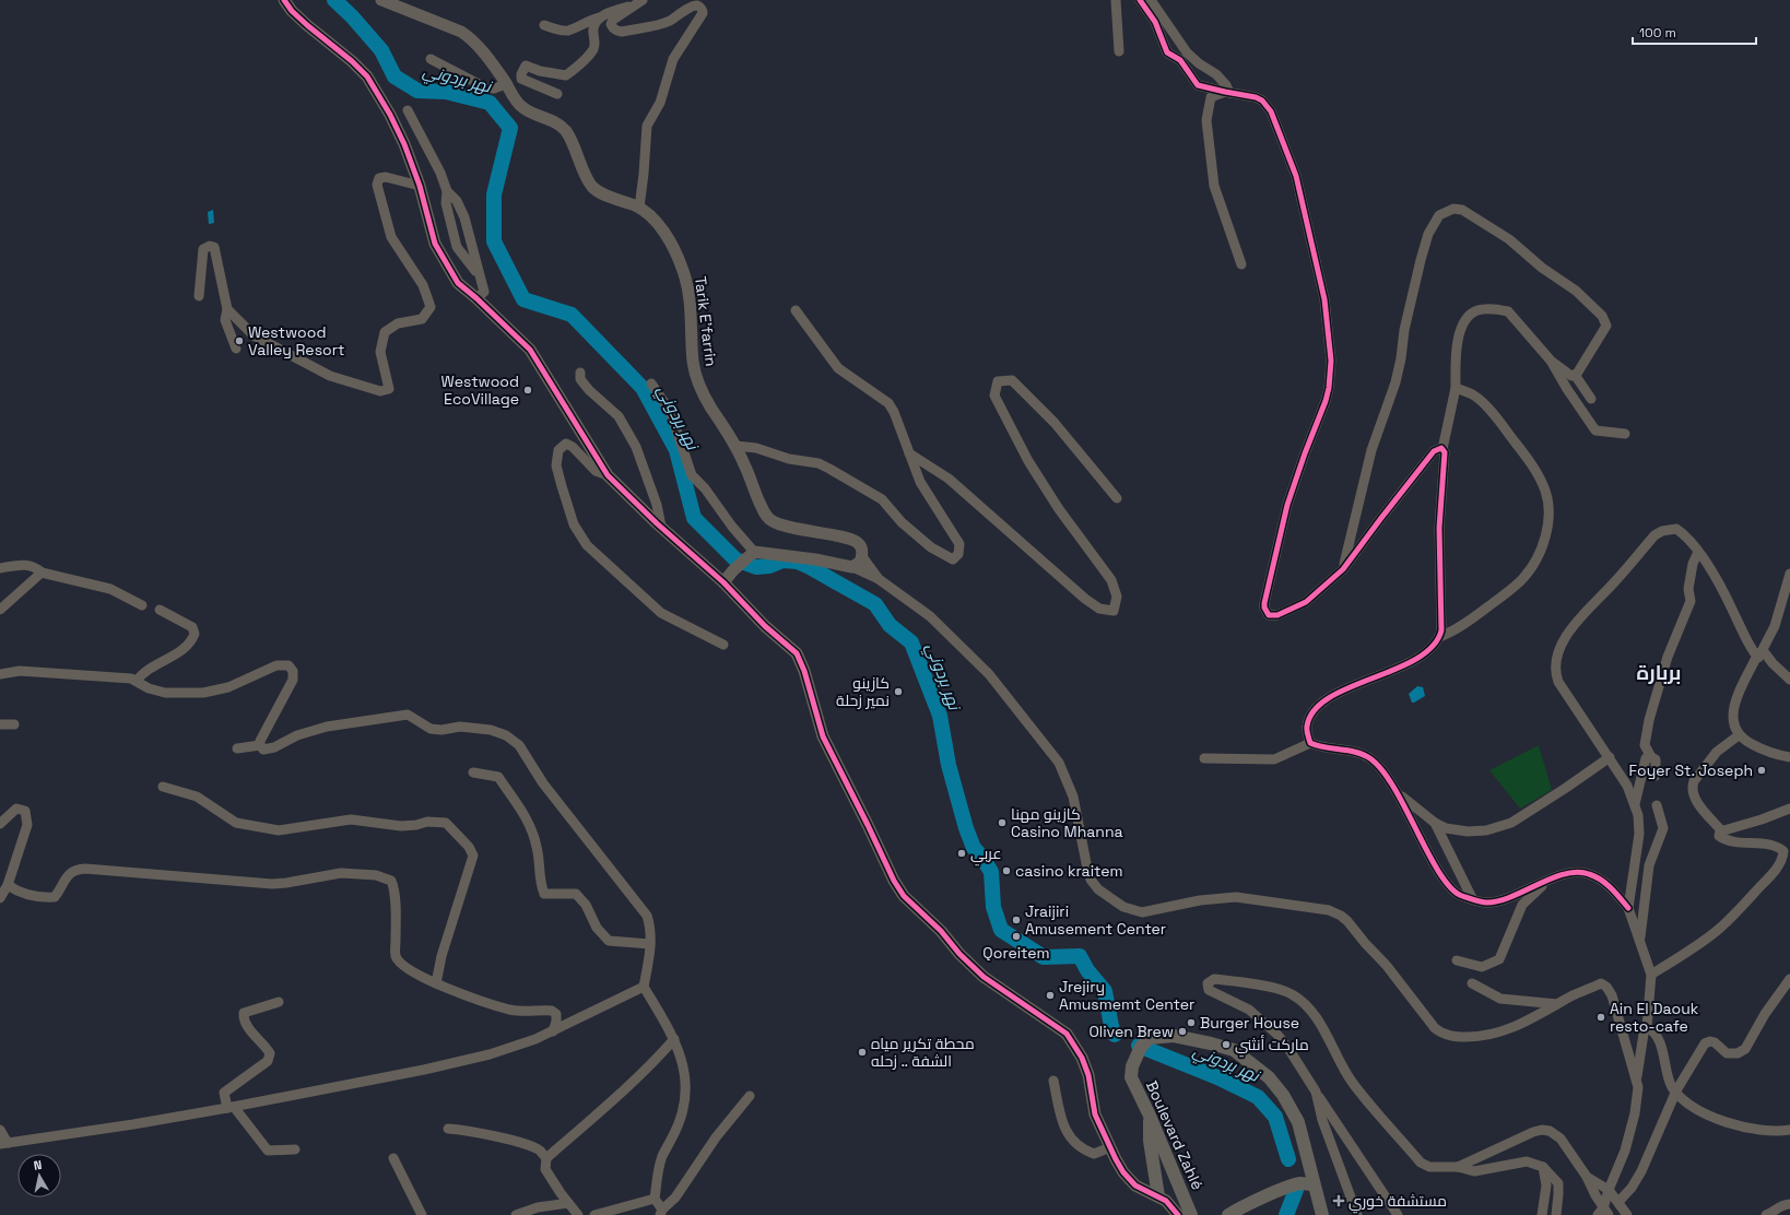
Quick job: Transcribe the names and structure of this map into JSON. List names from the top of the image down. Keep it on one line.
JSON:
{"streets":{"main road":["Boulevard Zahlé"],"street":["Tarik E'farrin"]},"districts":["بربارة"],"water":["نهر بردوني"],"places":{"other":["Westwood Valley Resort","Westwood EcoVillage","كازينو نمير زحلة","Foyer St. Joseph","كازينو مهنا Casino Mhanna","عربي","casino kraitem","Jraijiri Amusement Center","Qoreitem","Jrejiry Amusmemt Center","Ain El Daouk resto-cafe","Burger House","Oliven Brew","ماركت أنثني","محطة تكرير مياه الشفة .. زحله"],"health":["مستشفة خوري"]},"scale_bar":"100 m","north":"top"}
